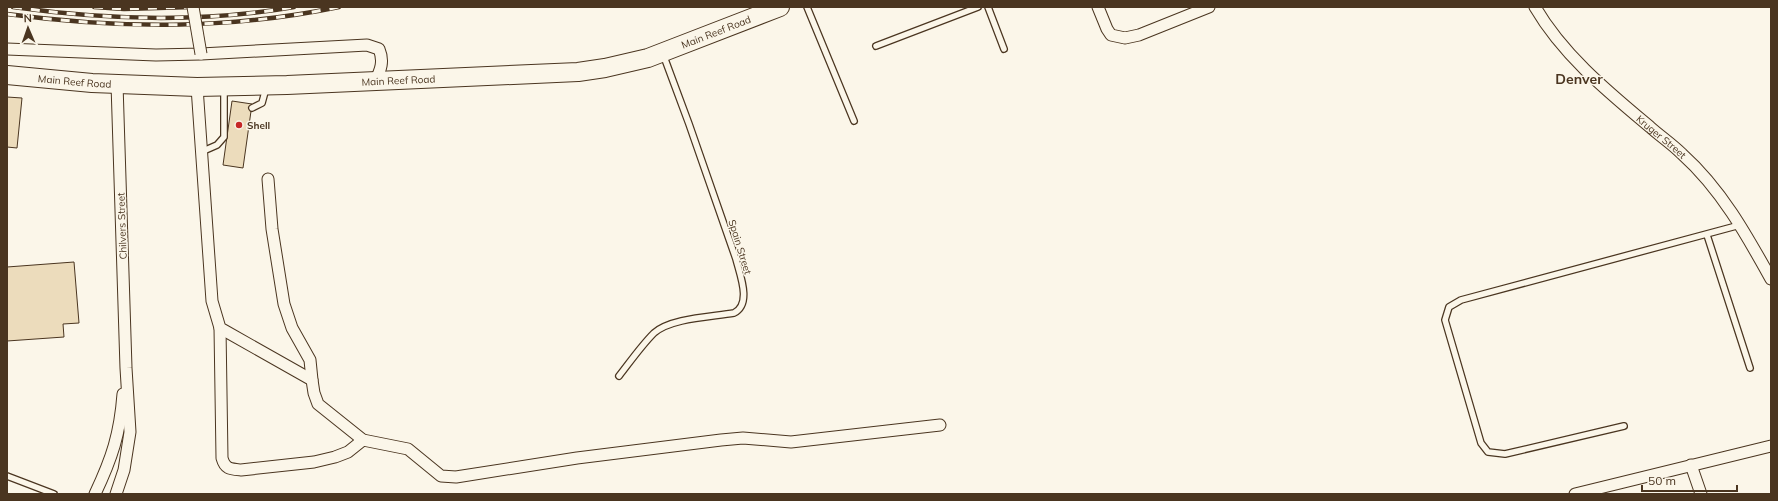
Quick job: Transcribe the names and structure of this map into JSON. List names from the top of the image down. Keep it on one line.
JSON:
{"streets":{"main road":["Main Reef Road"],"street":["Kruger Street","Chilvers Street"],"lane":["Spain Street"]},"crossings":[["Main Reef Road","Chilvers Street"],["Main Reef Road","Spain Street"]],"districts":["Denver"],"places":["Shell"],"scale_bar":"50 m","north":"top"}
